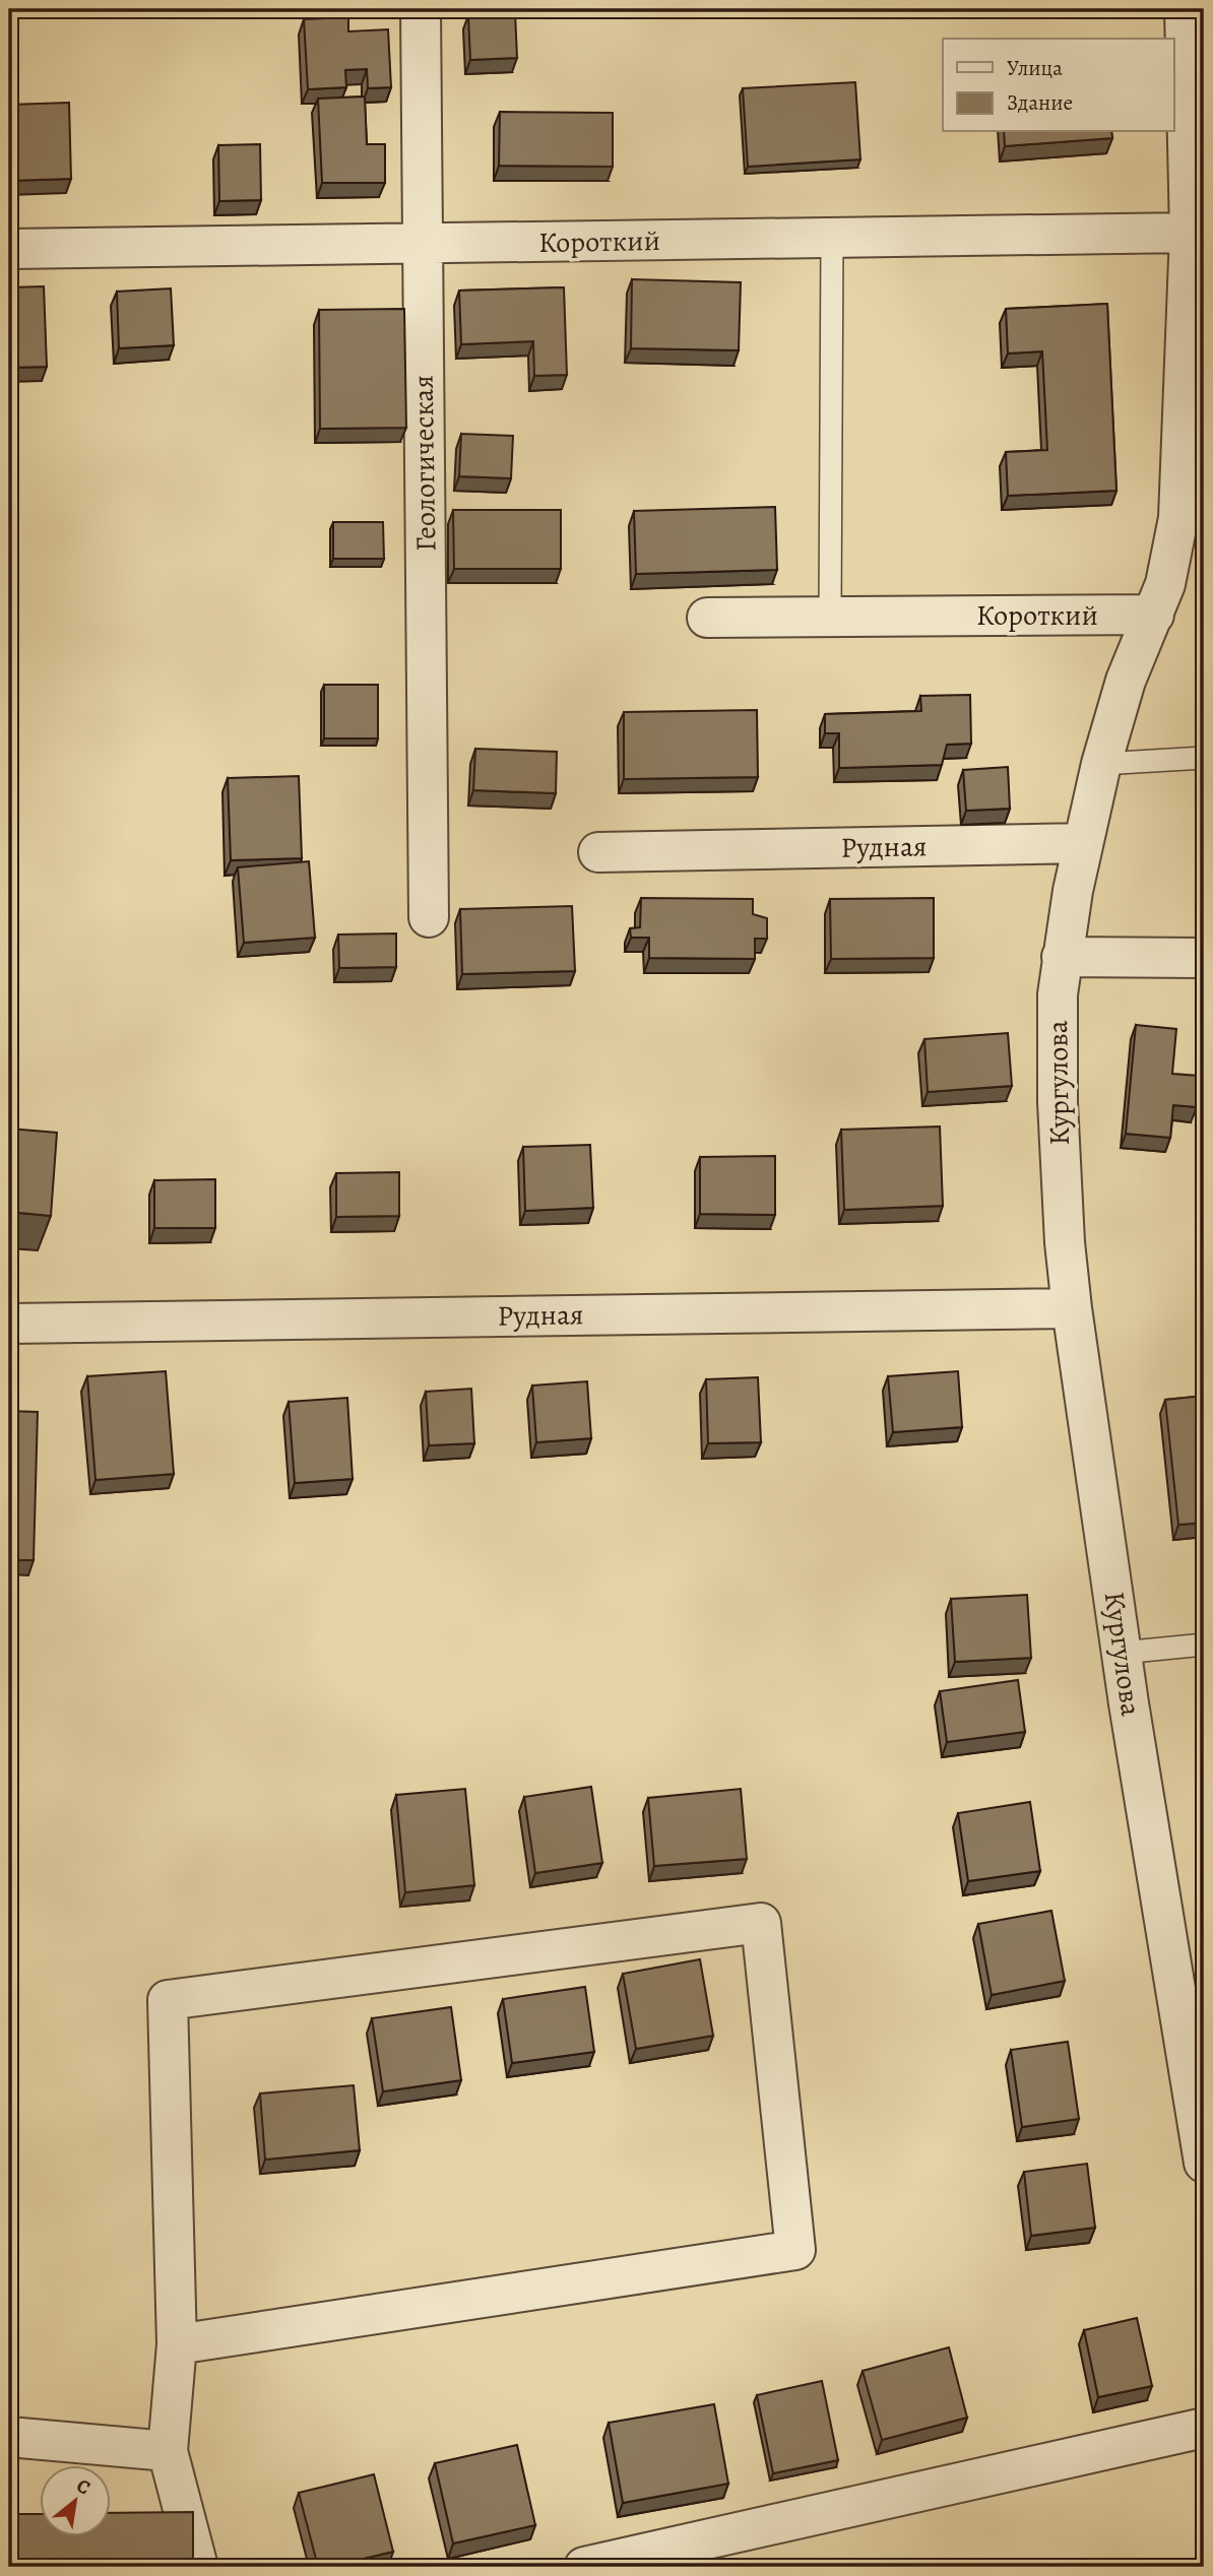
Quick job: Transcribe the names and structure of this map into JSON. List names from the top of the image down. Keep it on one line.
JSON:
{"streets":{"street":["Короткий","Геологическая","Рудная","Кургулова"]},"crossings":[["Короткий","Геологическая"],["Короткий","Кургулова"],["Рудная","Кургулова"]],"legend":["Улица","Здание"],"north":"top right"}
